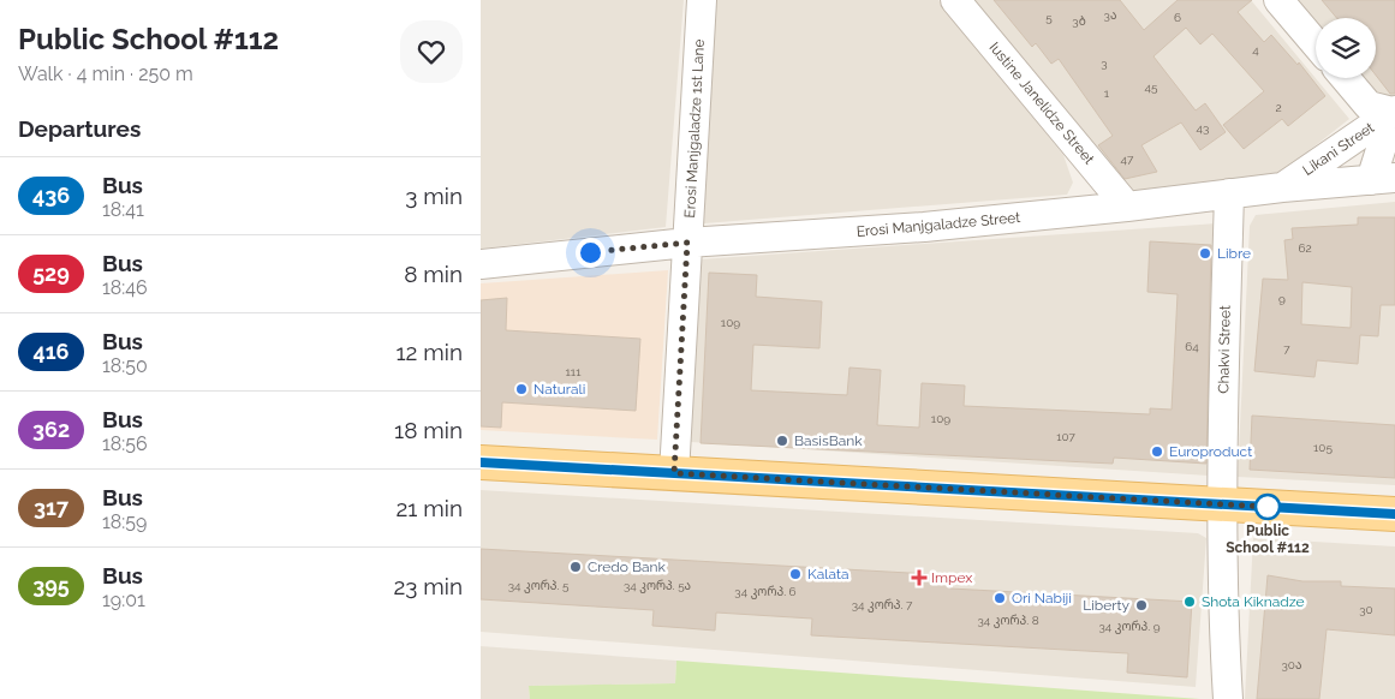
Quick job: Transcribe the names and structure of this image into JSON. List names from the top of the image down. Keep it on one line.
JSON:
{"streets":{"street":["Iustine Janelidze Street","Erosi Manjgaladze 1st Lane","Likani Street","Erosi Manjgaladze Street","Chakvi Street"]},"crossings":[["Iustine Janelidze Street","Erosi Manjgaladze Street"],["Erosi Manjgaladze 1st Lane","Erosi Manjgaladze Street"],["Likani Street","Erosi Manjgaladze Street"],["Erosi Manjgaladze Street","Chakvi Street"]],"places":{"other":["Libre","Naturali","BasisBank","Europroduct","Public School #112","Credo Bank","Kalata","Ori Nabiji","Shota Kiknadze","Liberty"],"health":["Impex"]},"lines":["bus line 436"],"house_numbers":["3ა","5","6","3ბ","4","3","45","1","2","43","47","62","9","109","64","7","111","109","107","105","34 კორპ. 5","34 კორპ. 5ა","34 კორპ. 6","34 კორპ. 7","30","34 კორპ. 8","34 კორპ. 9","30ა"],"page":{"heading":[["Public School #112","Walk · 4 min · 250 m"],"Departures"],"list":[{"mark":"436","name":"Bus","note":"18:41","value":"3 min"},{"mark":"529","name":"Bus","note":"18:46","value":"8 min"},{"mark":"416","name":"Bus","note":"18:50","value":"12 min"},{"mark":"362","name":"Bus","note":"18:56","value":"18 min"},{"mark":"317","name":"Bus","note":"18:59","value":"21 min"},{"mark":"395","name":"Bus","note":"19:01","value":"23 min"}]}}
